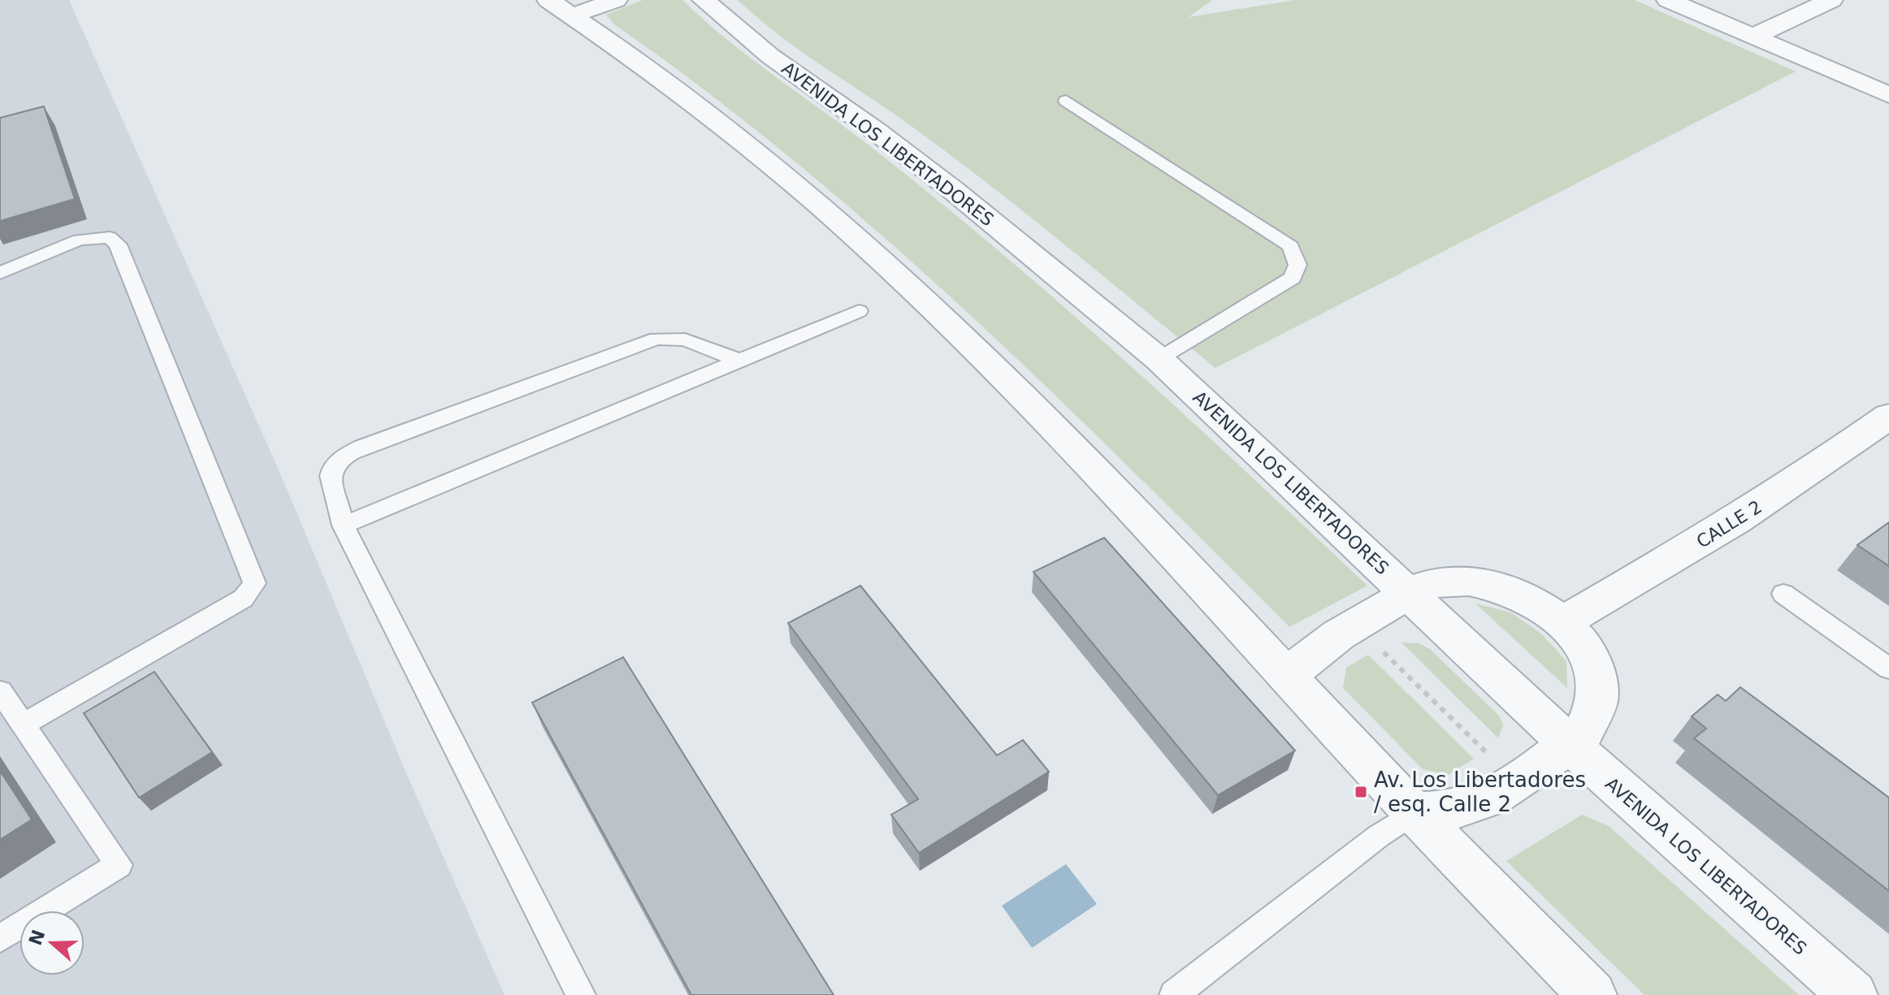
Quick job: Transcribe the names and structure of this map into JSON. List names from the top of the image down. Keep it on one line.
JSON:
{"streets":{"street":["AVENIDA LOS LIBERTADORES","CALLE 2"]},"places":{"transit":["Av. Los Libertadores / esq. Calle 2"]},"north":"left"}
